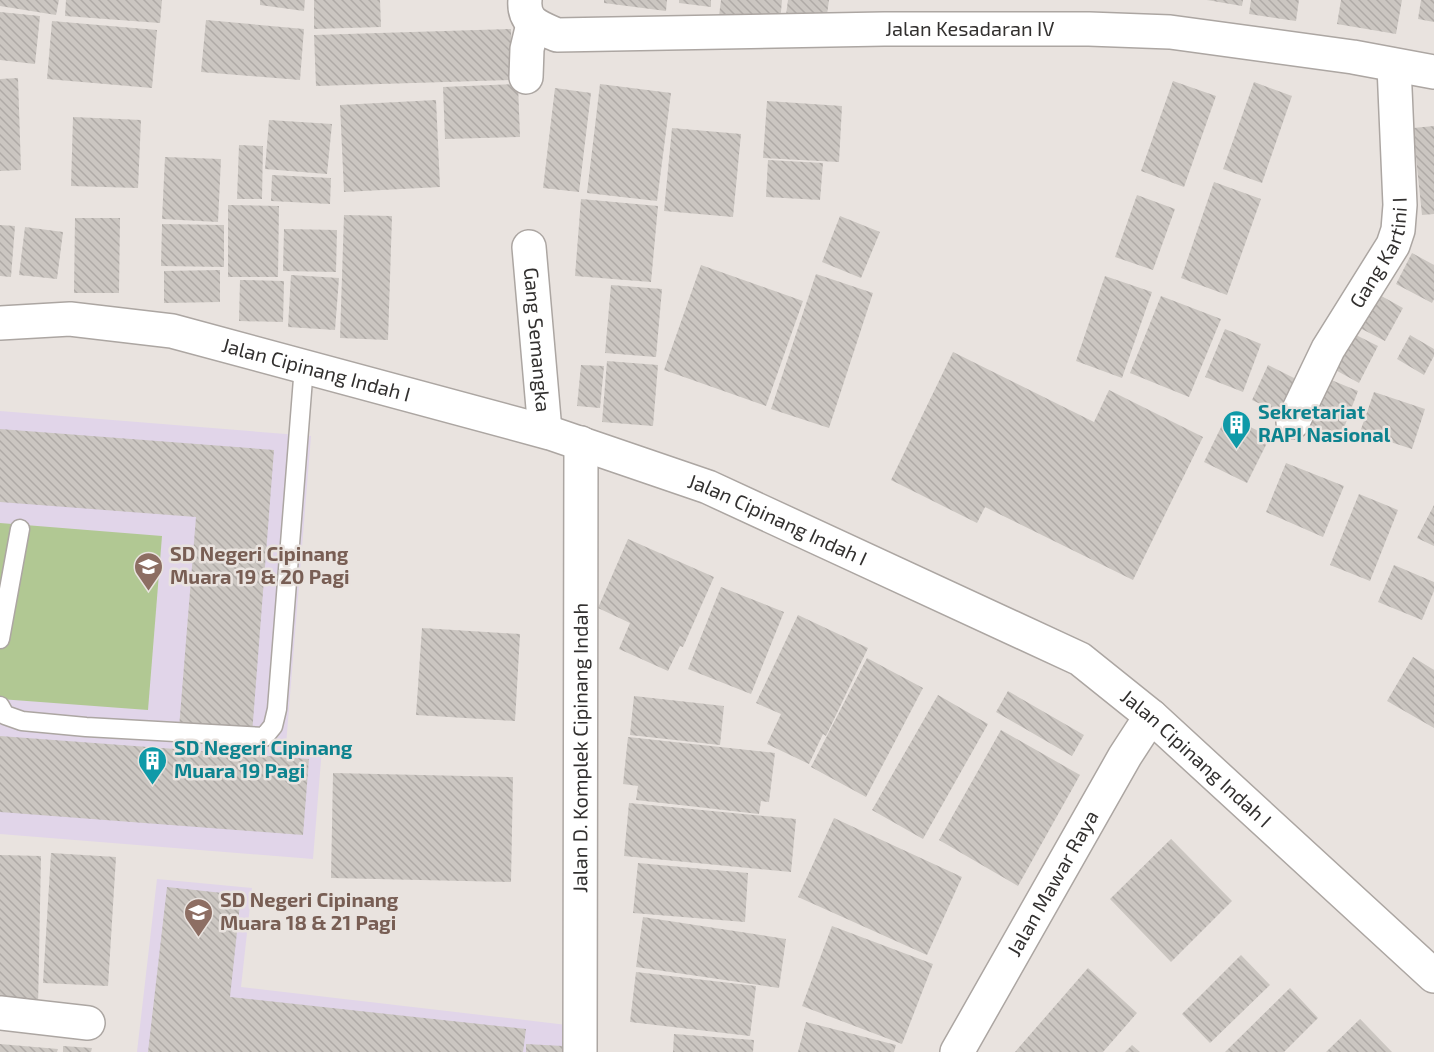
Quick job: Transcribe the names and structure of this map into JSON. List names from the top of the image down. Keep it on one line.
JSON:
{"streets":{"street":["Jalan Kesadaran IV","Gang Kartini I","Gang Semangka","Jalan Cipinang Indah I","Jalan D. Komplek Cipinang Indah","Jalan Mawar Raya"]},"crossings":[["Jalan Kesadaran IV","Gang Kartini I"],["Gang Semangka","Jalan Cipinang Indah I"],["Jalan Cipinang Indah I","Jalan D. Komplek Cipinang Indah"],["Jalan Cipinang Indah I","Jalan Mawar Raya"]],"places":{"building":["Sekretariat RAPI Nasional","SD Negeri Cipinang Muara 19 Pagi"],"school or university":["SD Negeri Cipinang Muara 19 & 20 Pagi","SD Negeri Cipinang Muara 18 & 21 Pagi"]}}
